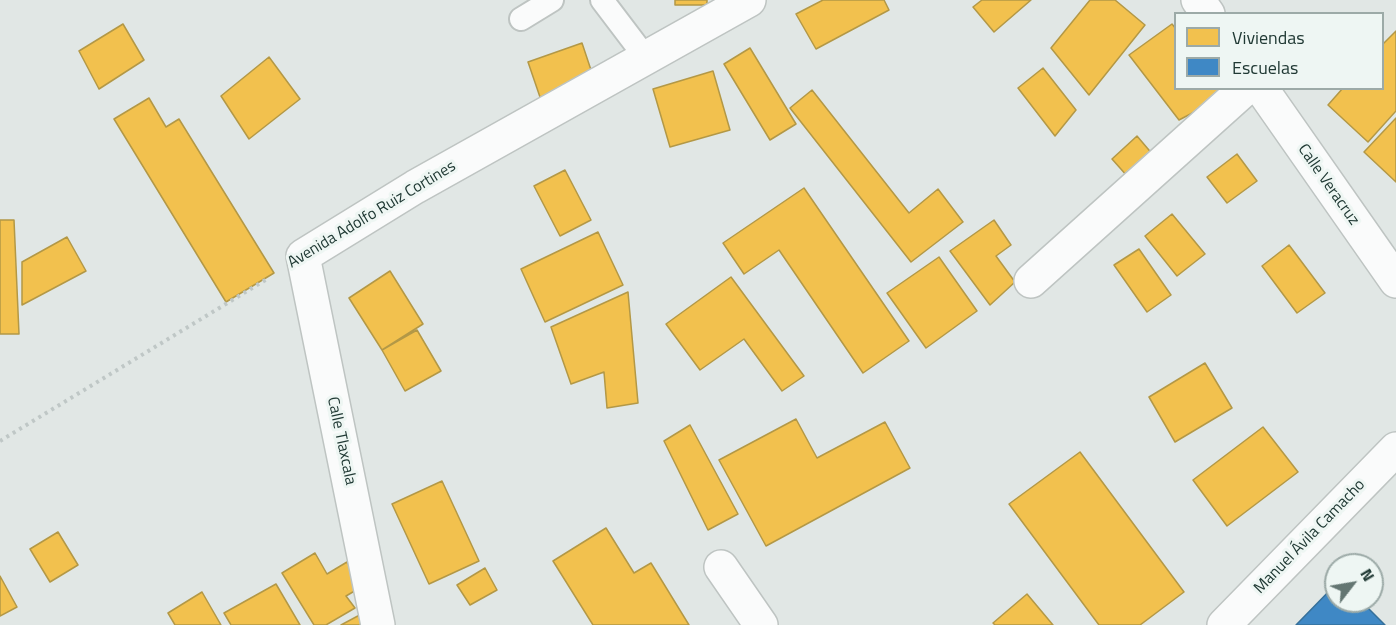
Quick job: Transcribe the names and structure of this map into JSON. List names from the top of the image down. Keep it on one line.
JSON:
{"streets":{"street":["Calle Veracruz","Avenida Adolfo Ruiz Cortines","Calle Tlaxcala","Manuel Ávila Camacho"]},"crossings":[["Avenida Adolfo Ruiz Cortines","Calle Tlaxcala"]],"legend":["Viviendas","Escuelas"],"north":"top right"}
